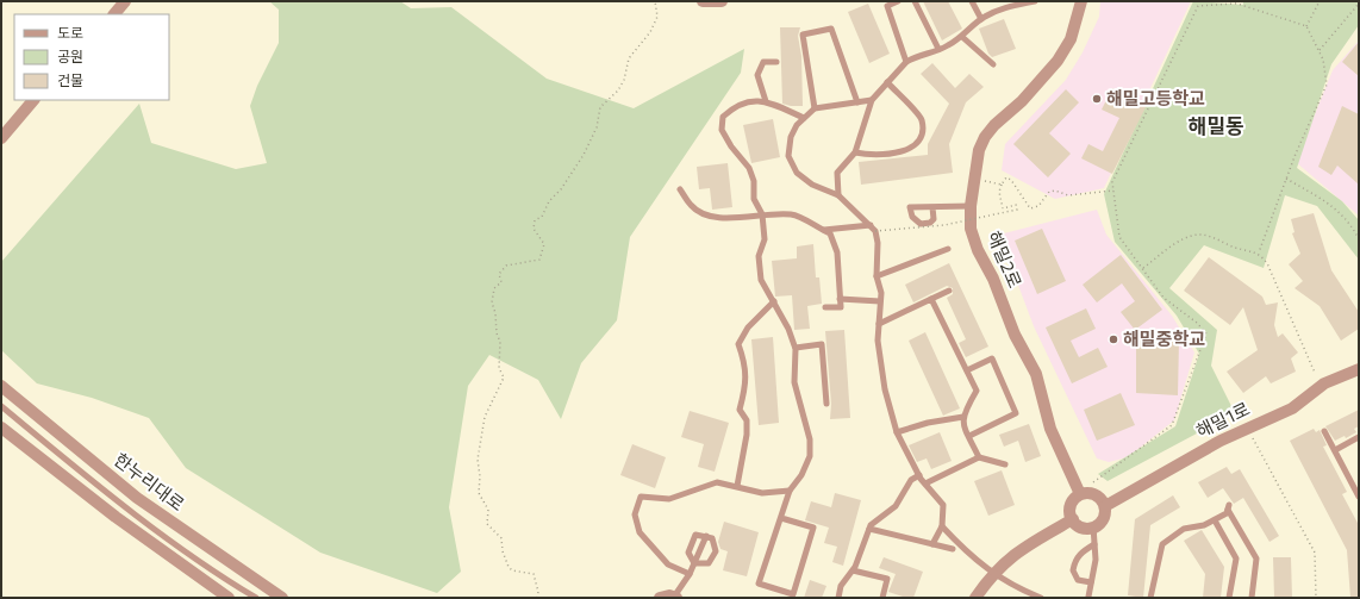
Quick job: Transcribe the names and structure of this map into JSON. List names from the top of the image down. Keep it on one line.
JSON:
{"streets":{"street":["해밀2로","해밀1로","한누리대로"]},"crossings":[["해밀2로","해밀1로"]],"districts":["해밀동"],"places":["해밀고등학교","해밀중학교"],"legend":["도로","공원","건물"]}
